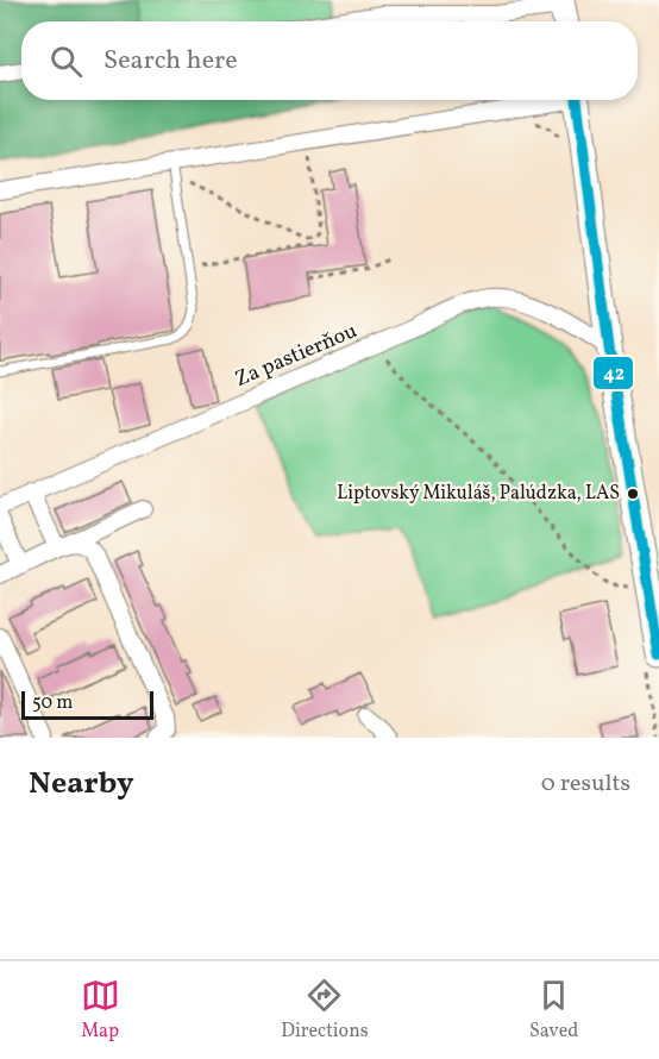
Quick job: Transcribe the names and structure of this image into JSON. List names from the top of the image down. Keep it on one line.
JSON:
{"streets":{"street":["Za pastierňou"]},"places":["Liptovský Mikuláš, Palúdzka, LAS"],"lines":["transit line 42"],"scale_bar":"50 m","page":{"search":"Search here","scale":"50 m","heading":["Nearby","0 results"],"nav":["Map","Directions","Saved"]}}
